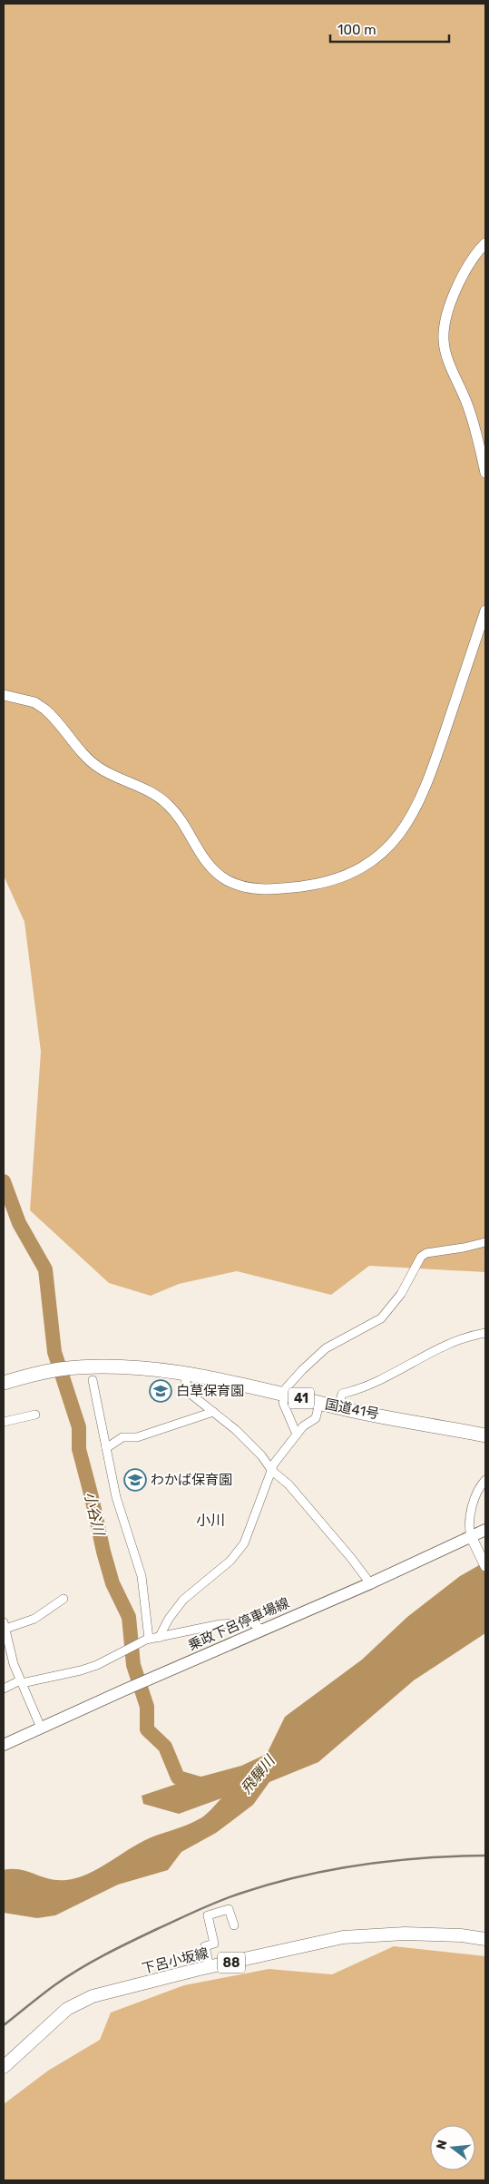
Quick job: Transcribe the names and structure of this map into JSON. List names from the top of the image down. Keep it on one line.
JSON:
{"streets":{"highway":["41","国道41号"],"main road":["乗政下呂停車場線","下呂小坂線","88"]},"districts":["小川"],"water":["小谷川","飛騨川"],"places":{"school or university":["白草保育園","わかば保育園"]},"scale_bar":"100 m","north":"left"}
